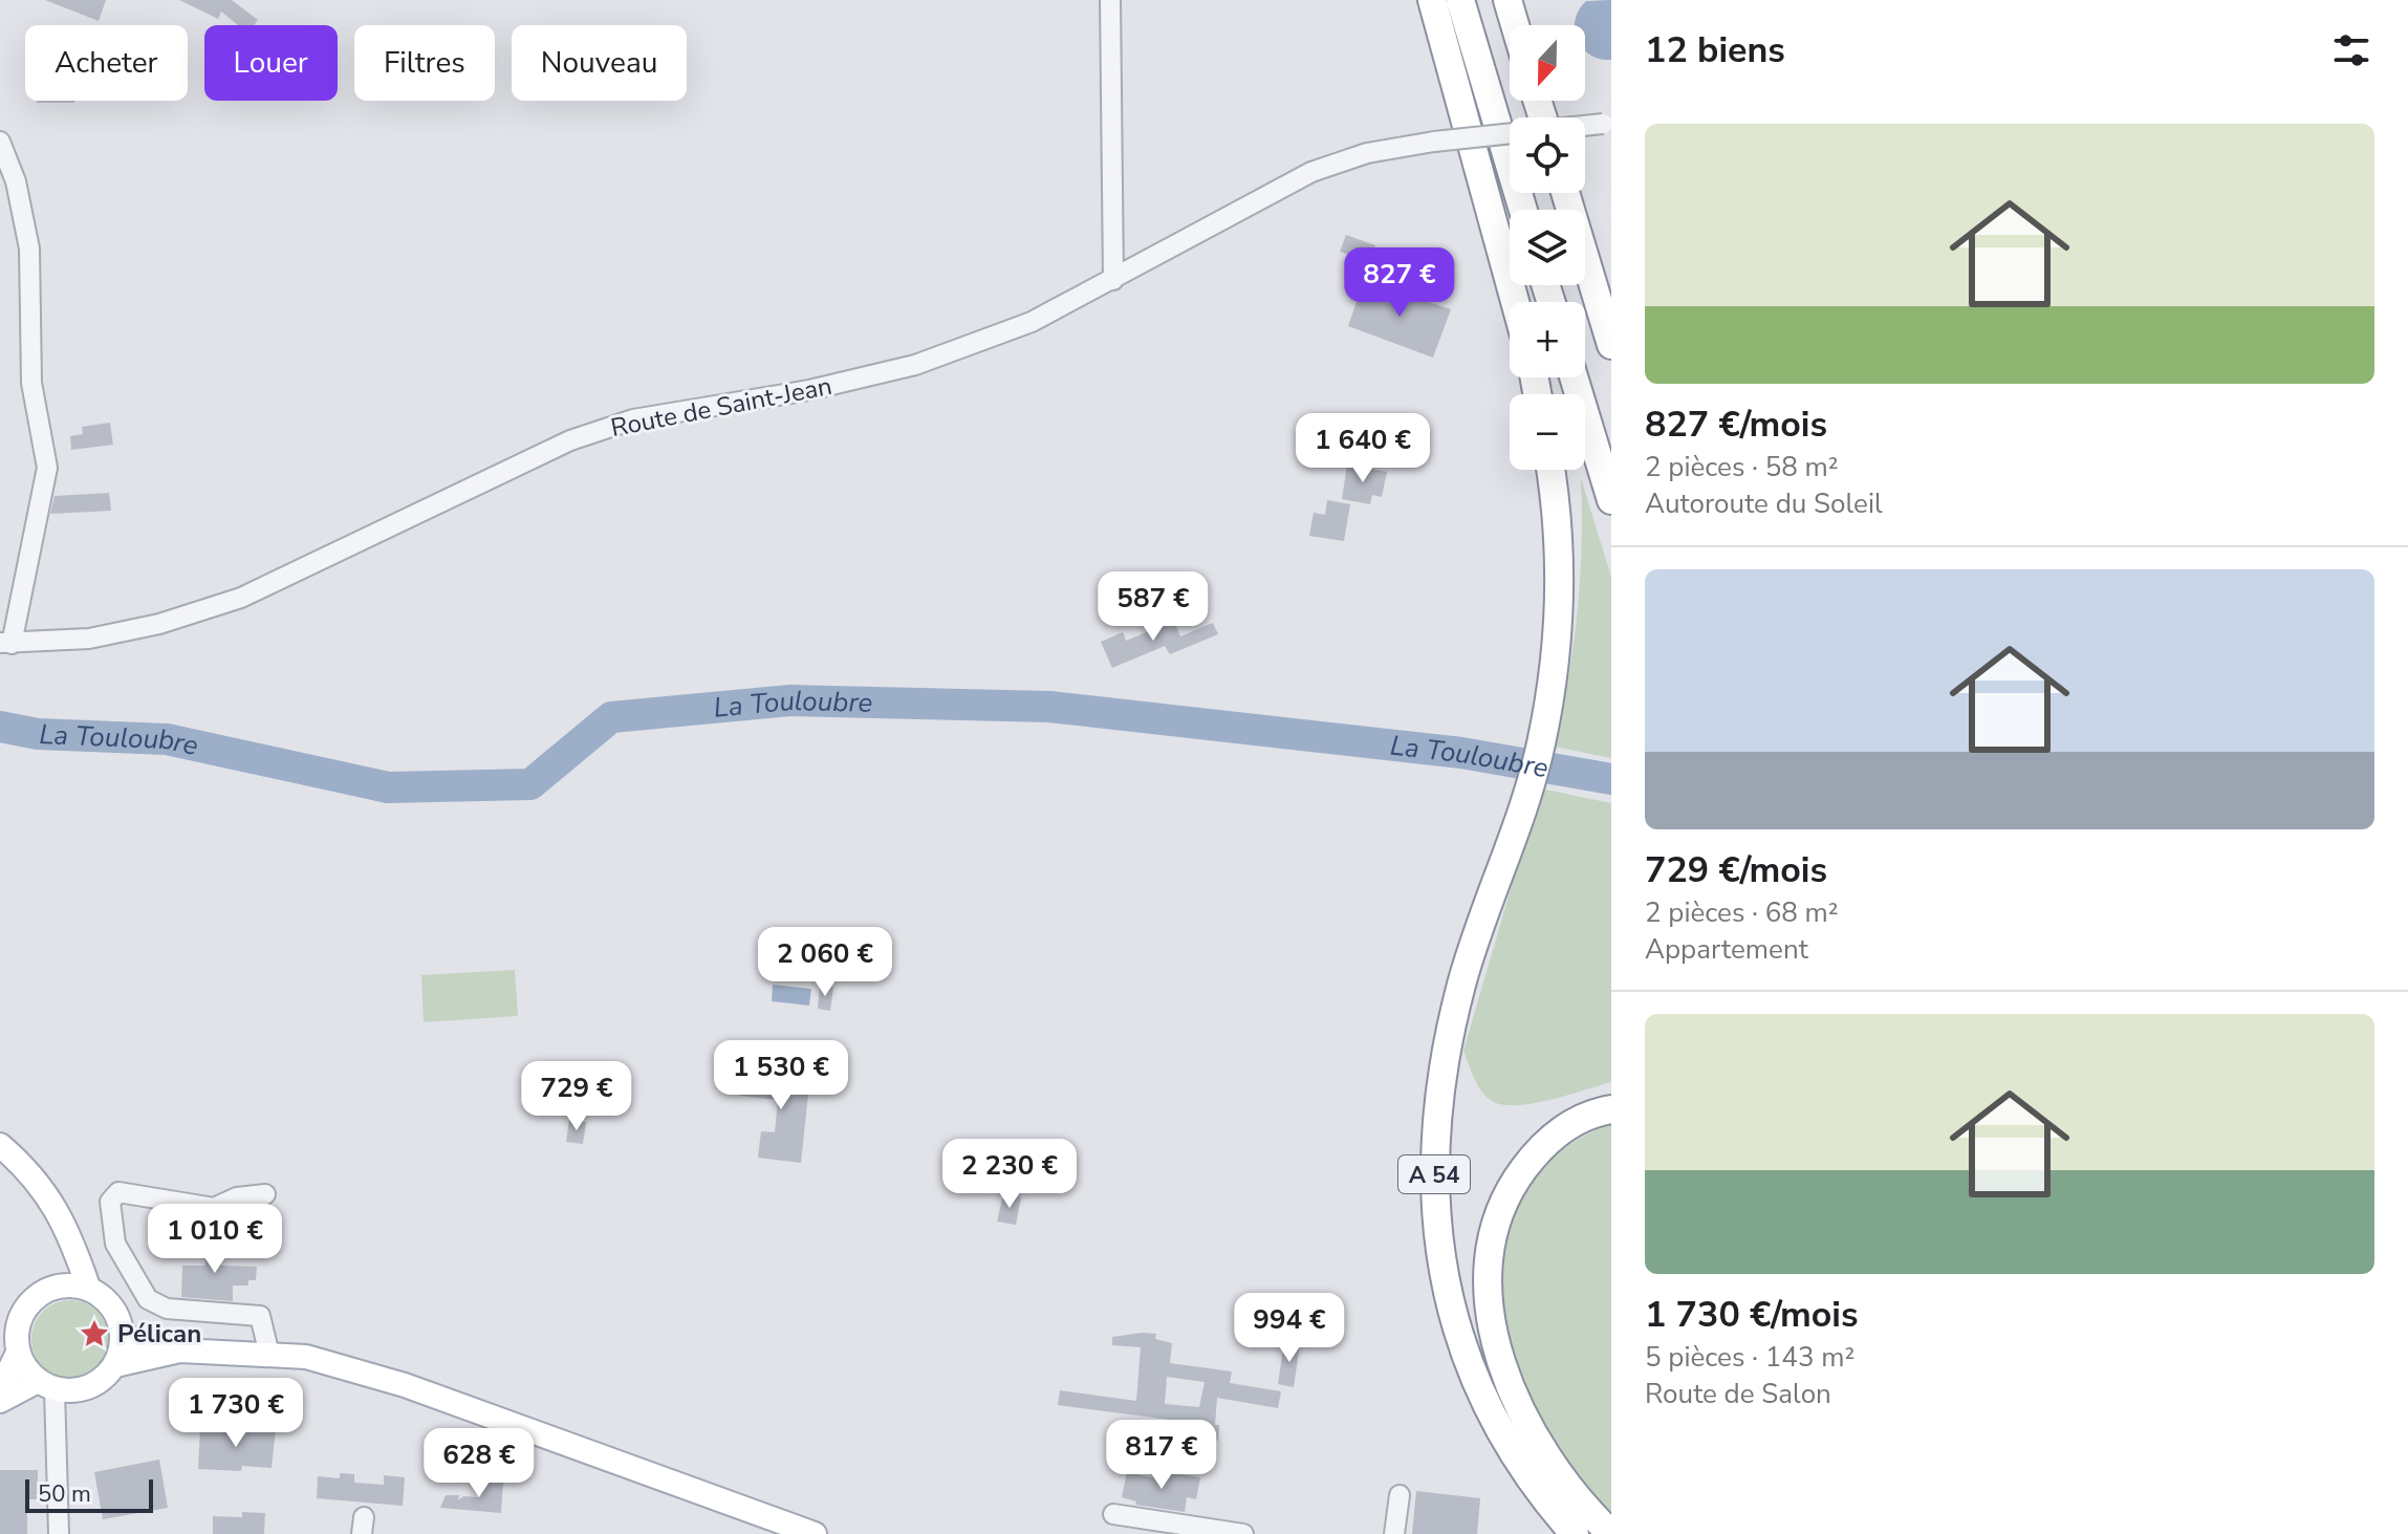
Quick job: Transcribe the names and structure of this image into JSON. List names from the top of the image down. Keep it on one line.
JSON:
{"streets":{"highway":["A 54"],"street":["Route de Saint-Jean"]},"water":["La Touloubre"],"places":{"place":["Pélican"]},"scale_bar":"50 m","north":"bottom","page":{"heading":"12 biens","map_buttons":["+","−"],"chip":["Acheter","Louer","Filtres","Nouveau"],"list":[{"name":"827 €/mois","note":"2 pièces · 58 m² · Autoroute du Soleil"},{"name":"729 €/mois","note":"2 pièces · 68 m² · Appartement"},{"name":"1 730 €/mois","note":"5 pièces · 143 m² · Route de Salon"}],"price":["827 €","1 640 €","587 €","2 060 €","1 530 €","729 €","2 230 €","1 010 €","994 €","1 730 €","817 €","628 €"],"scale":"50 m"}}
